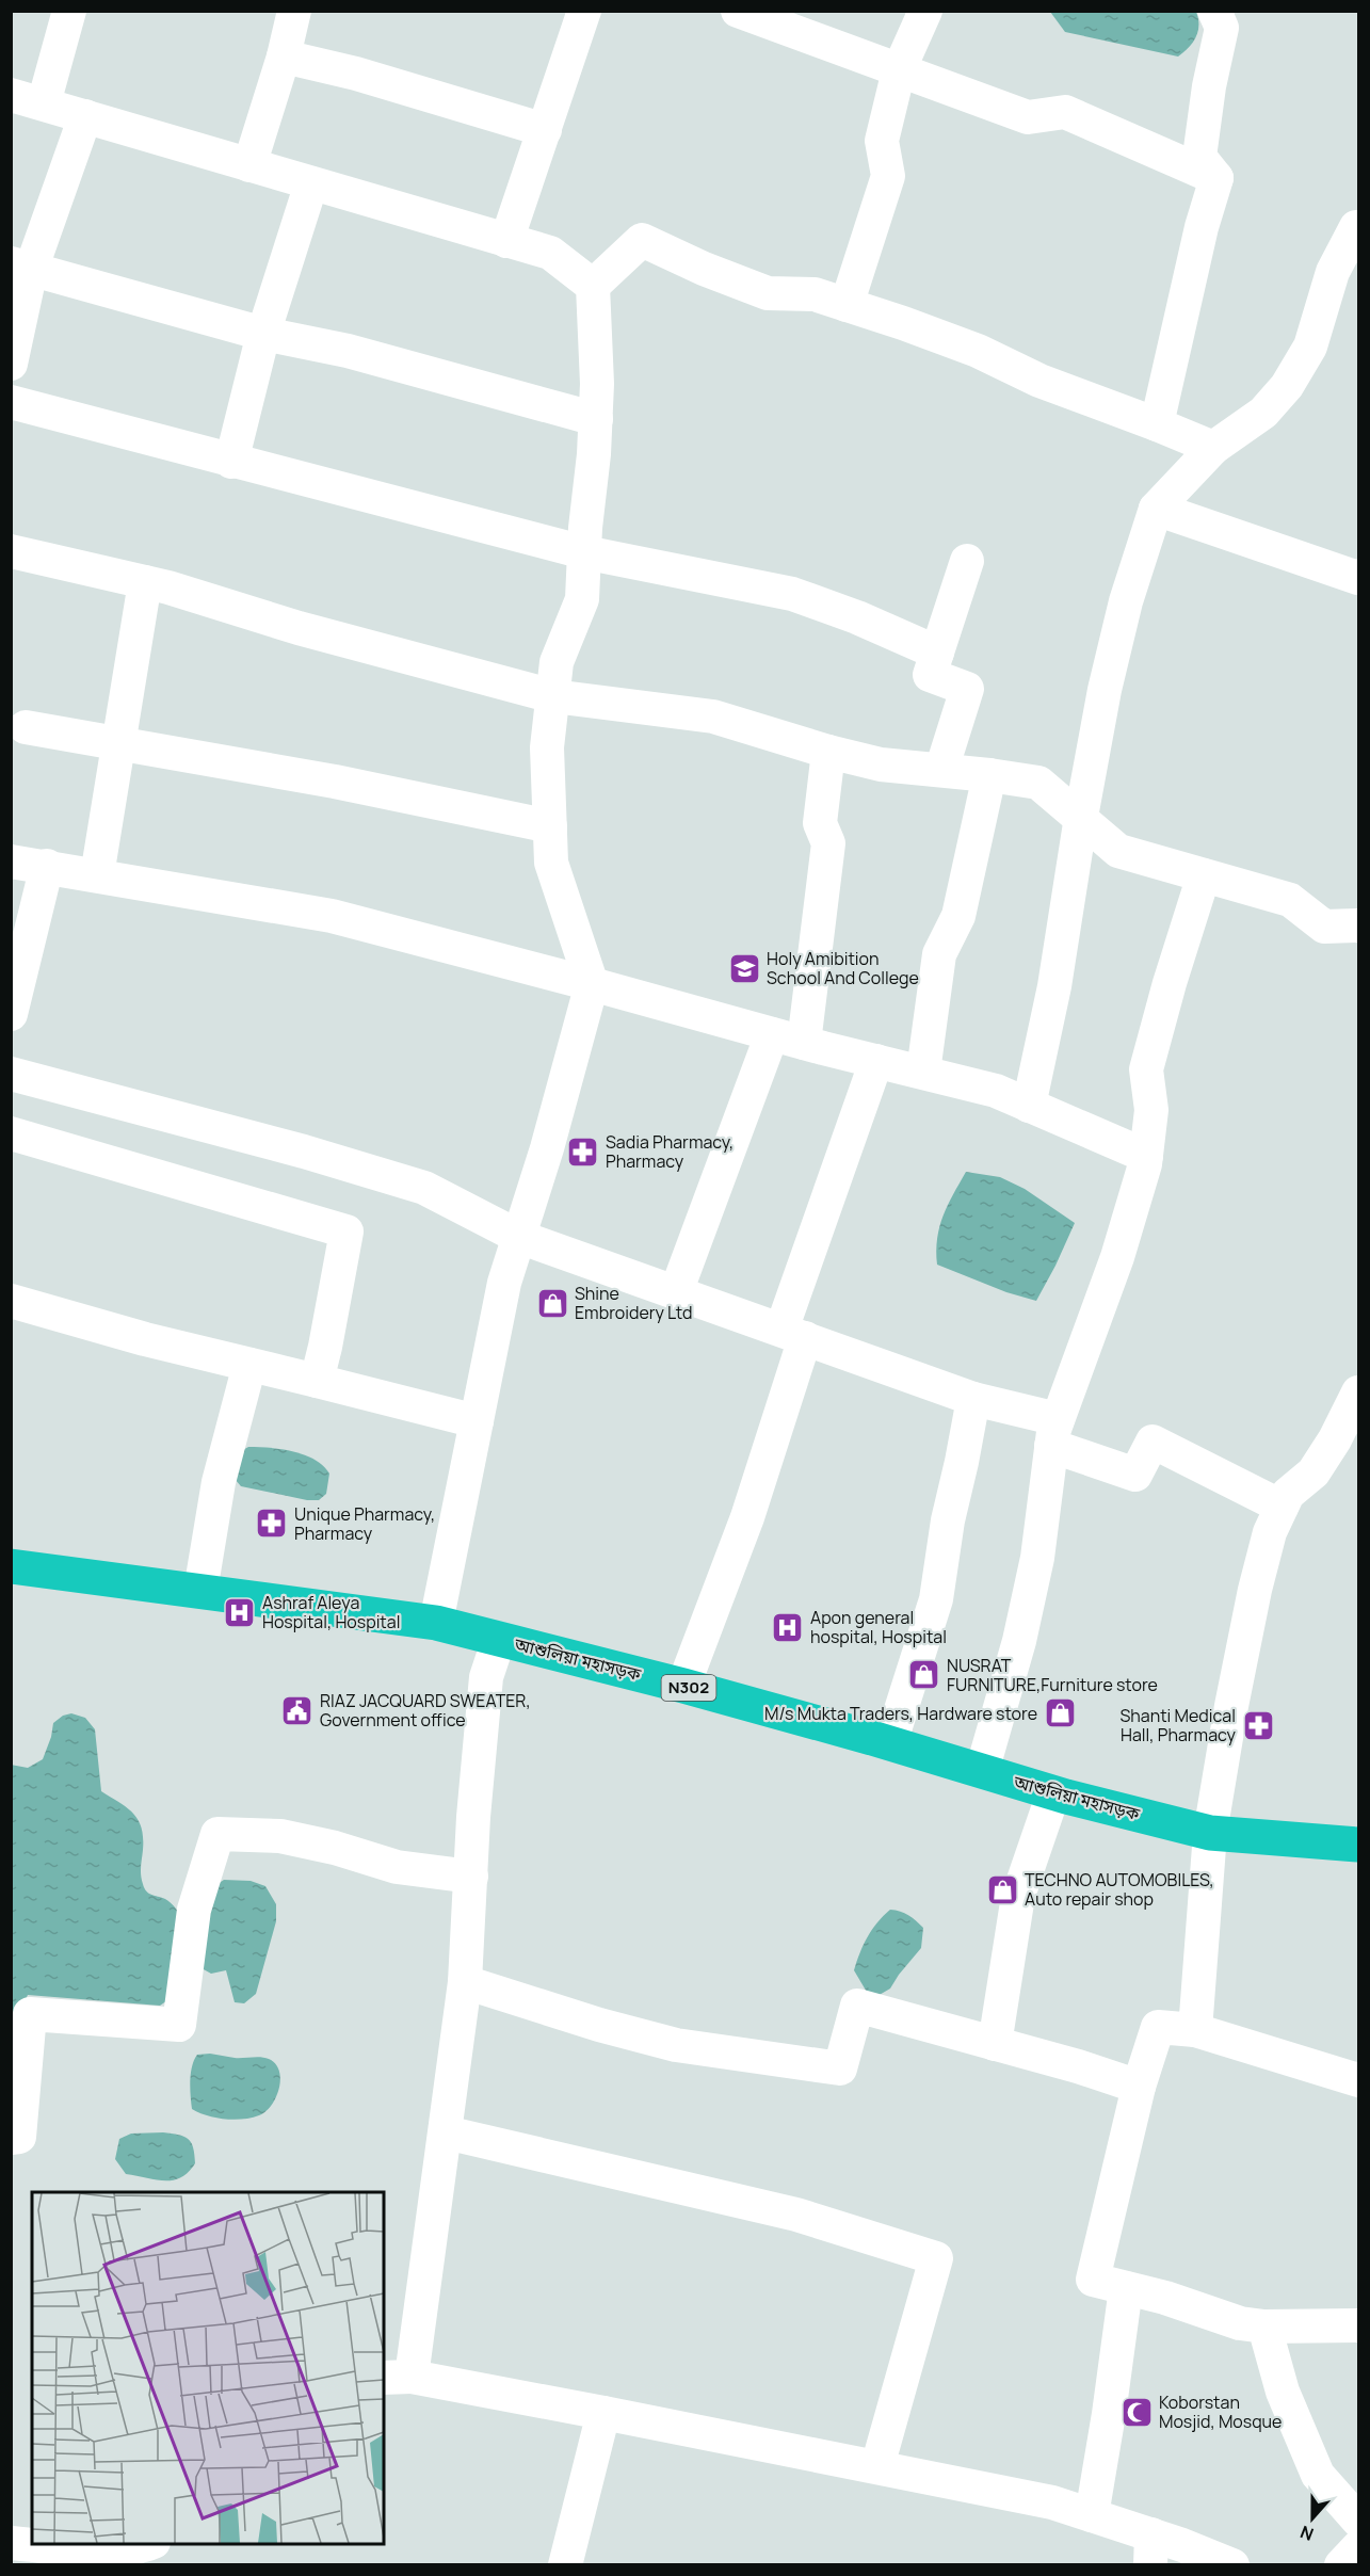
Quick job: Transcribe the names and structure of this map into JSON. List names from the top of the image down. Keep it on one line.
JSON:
{"streets":{"highway":["আশুলিয়া মহাসড়ক","N302"]},"places":{"school or university":["Holy Amibition School And College"],"pharmacy":["Sadia Pharmacy, Pharmacy","Unique Pharmacy, Pharmacy","Shanti Medical Hall, Pharmacy"],"shop":["Shine Embroidery Ltd","NUSRAT FURNITURE,Furniture store","M/s Mukta Traders, Hardware store","TECHNO AUTOMOBILES, Auto repair shop"],"hospital":["Ashraf Aleya Hospital, Hospital","Apon general hospital, Hospital"],"public building":["RIAZ JACQUARD SWEATER, Government office"],"mosque":["Koborstan Mosjid, Mosque"]},"north":"bottom"}
